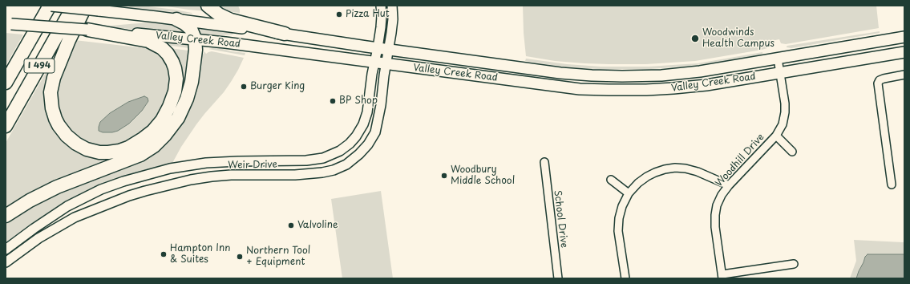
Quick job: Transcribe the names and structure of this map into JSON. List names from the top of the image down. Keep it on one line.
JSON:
{"streets":{"highway":["I 494"],"main road":["Valley Creek Road"],"street":["Woodhill Drive","Weir Drive","School Drive"]},"crossings":[["Valley Creek Road","I 494"],["Valley Creek Road","Woodhill Drive"],["Valley Creek Road","Weir Drive"]],"places":["Pizza Hut","Woodwinds Health Campus","Burger King","BP Shop","Woodbury Middle School","Valvoline","Hampton Inn & Suites","Northern Tool + Equipment"]}
